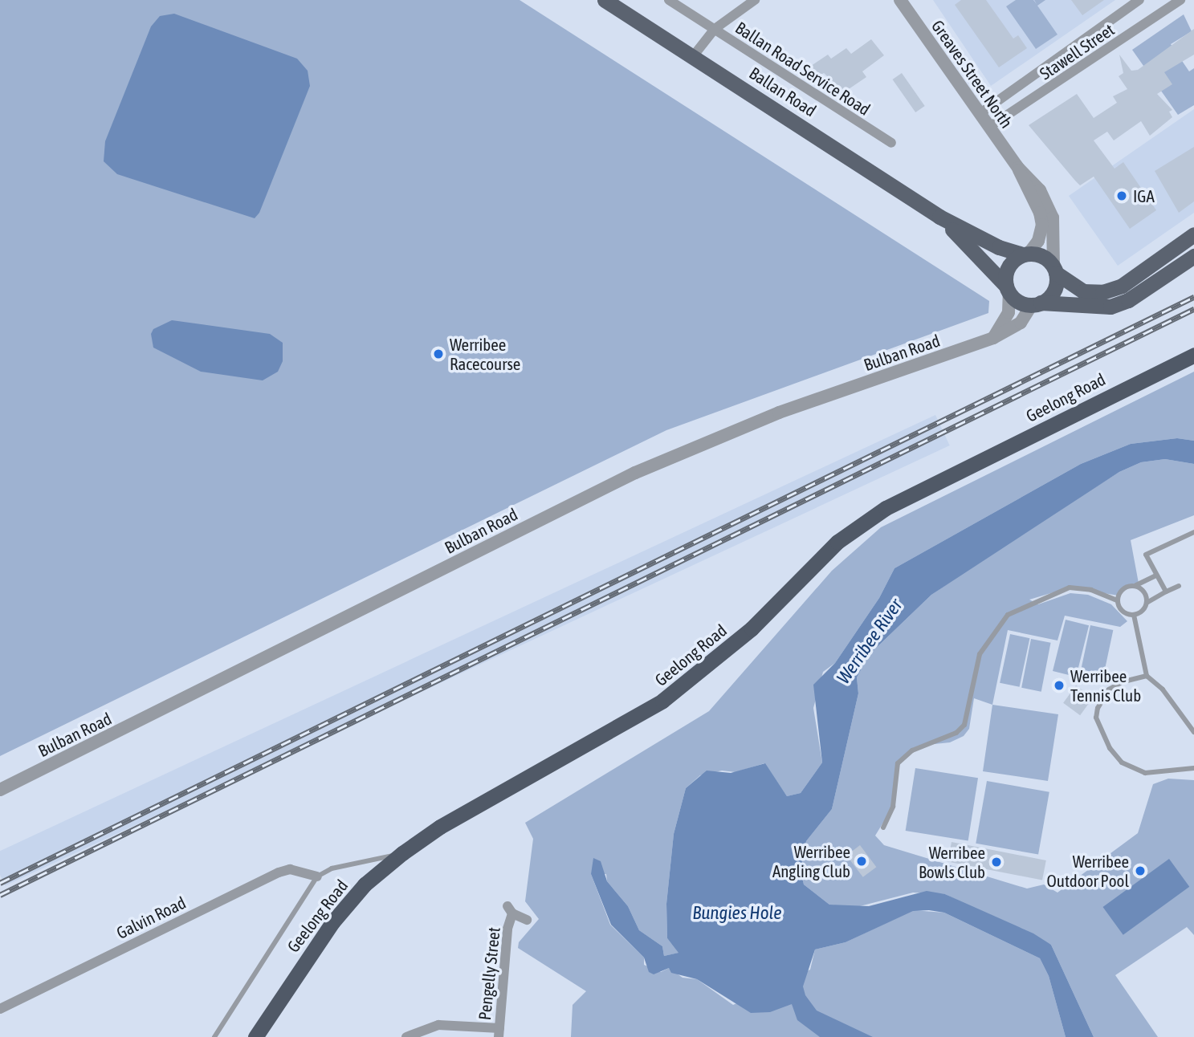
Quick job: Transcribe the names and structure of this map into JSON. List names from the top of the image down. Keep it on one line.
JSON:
{"streets":{"highway":["Geelong Road"],"main road":["Ballan Road"],"street":["Stawell Street","Ballan Road Service Road","Greaves Street North","Bulban Road","Galvin Road","Pengelly Street"]},"crossings":[["Stawell Street","Greaves Street North"],["Greaves Street North","Ballan Road"],["Greaves Street North","Bulban Road"],["Ballan Road","Bulban Road"]],"water":["Werribee River","Bungies Hole"],"places":["IGA","Werribee Racecourse","Werribee Tennis Club","Werribee Angling Club","Werribee Bowls Club","Werribee Outdoor Pool"]}
